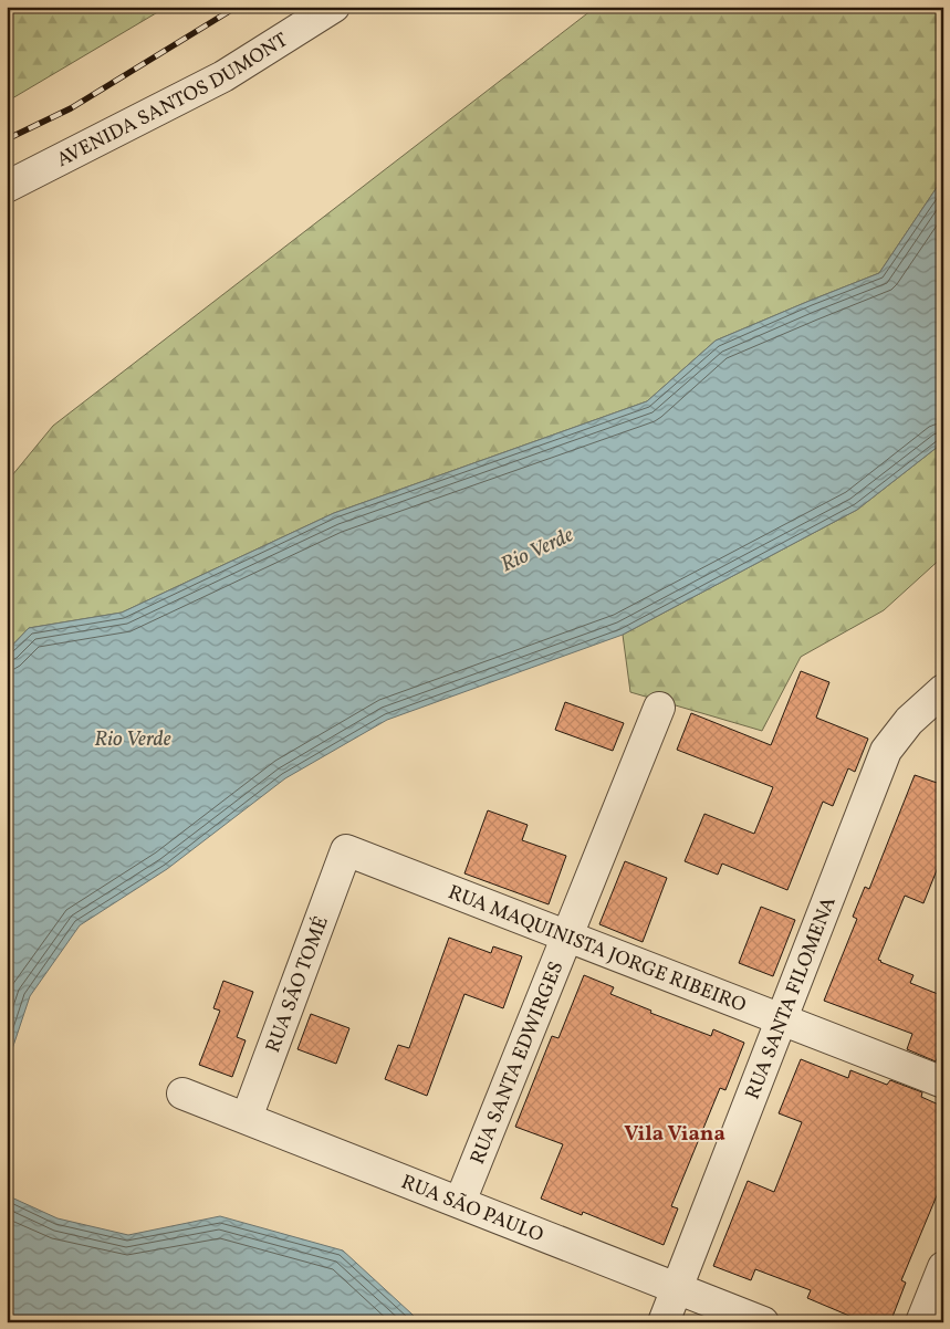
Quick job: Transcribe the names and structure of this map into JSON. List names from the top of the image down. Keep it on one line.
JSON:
{"streets":{"street":["AVENIDA SANTOS DUMONT","RUA MAQUINISTA JORGE RIBEIRO","RUA SÃO TOMÉ","RUA SANTA FILOMENA","RUA SANTA EDWIRGES","RUA SÃO PAULO"]},"crossings":[["RUA MAQUINISTA JORGE RIBEIRO","RUA SÃO TOMÉ"],["RUA MAQUINISTA JORGE RIBEIRO","RUA SANTA FILOMENA"],["RUA MAQUINISTA JORGE RIBEIRO","RUA SANTA EDWIRGES"],["RUA SÃO TOMÉ","RUA SÃO PAULO"],["RUA SANTA FILOMENA","RUA SÃO PAULO"],["RUA SANTA EDWIRGES","RUA SÃO PAULO"]],"districts":["Vila Viana"],"water":["Rio Verde"]}
